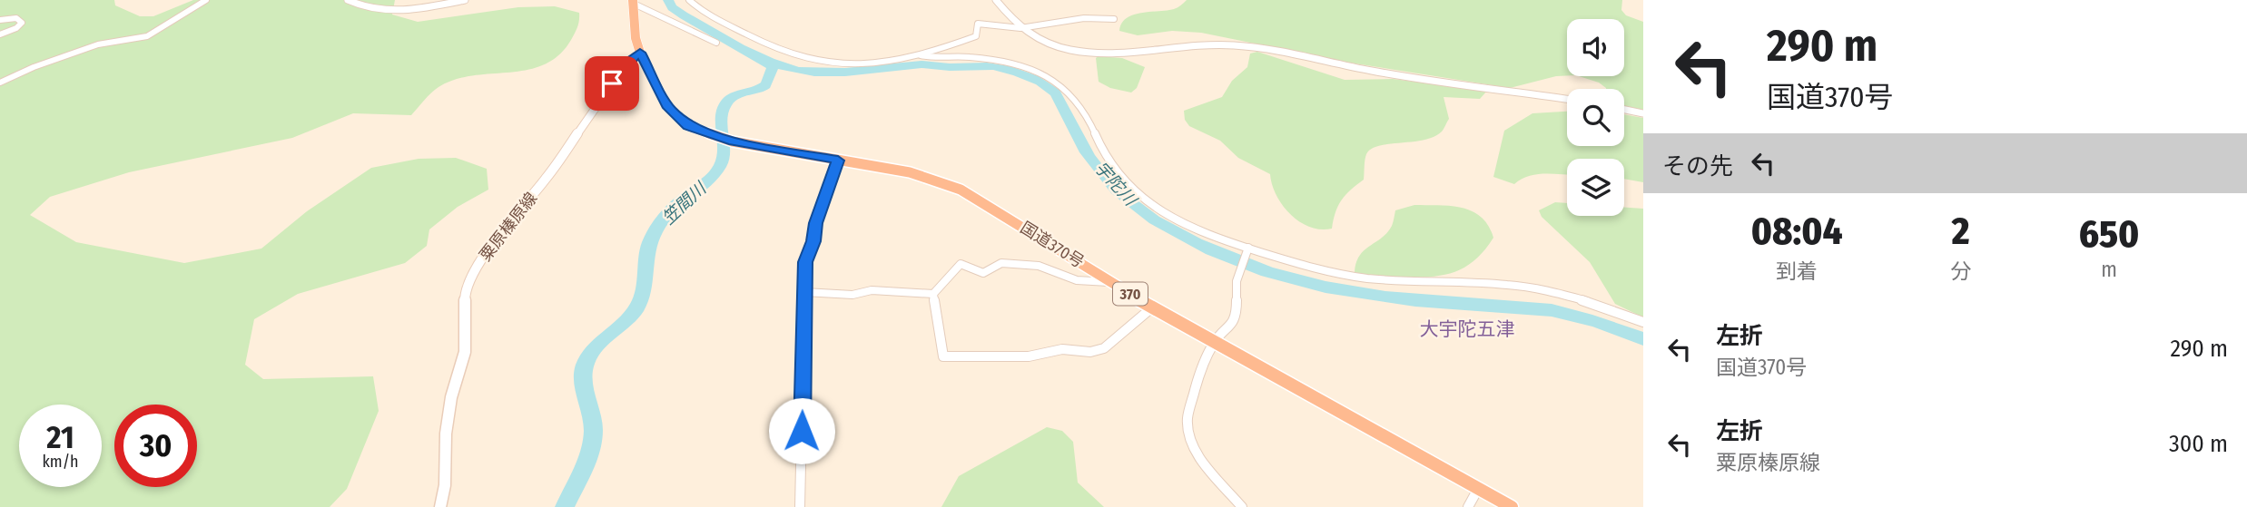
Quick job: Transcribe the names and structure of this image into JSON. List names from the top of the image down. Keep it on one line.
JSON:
{"streets":{"highway":["国道370号","370"],"main road":["粟原榛原線"]},"crossings":[["粟原榛原線","国道370号"]],"districts":["大宇陀五津"],"water":["宇陀川","笠間川"],"page":{"turn":["290 m","国道370号"],"then":"その先","eta":["08:04","到着","2","分","650","m"],"list":[{"name":"左折","note":"国道370号","value":"290 m"},{"name":"左折","note":"粟原榛原線","value":"300 m"}],"speed":"21 km/h","limit":"30"}}
